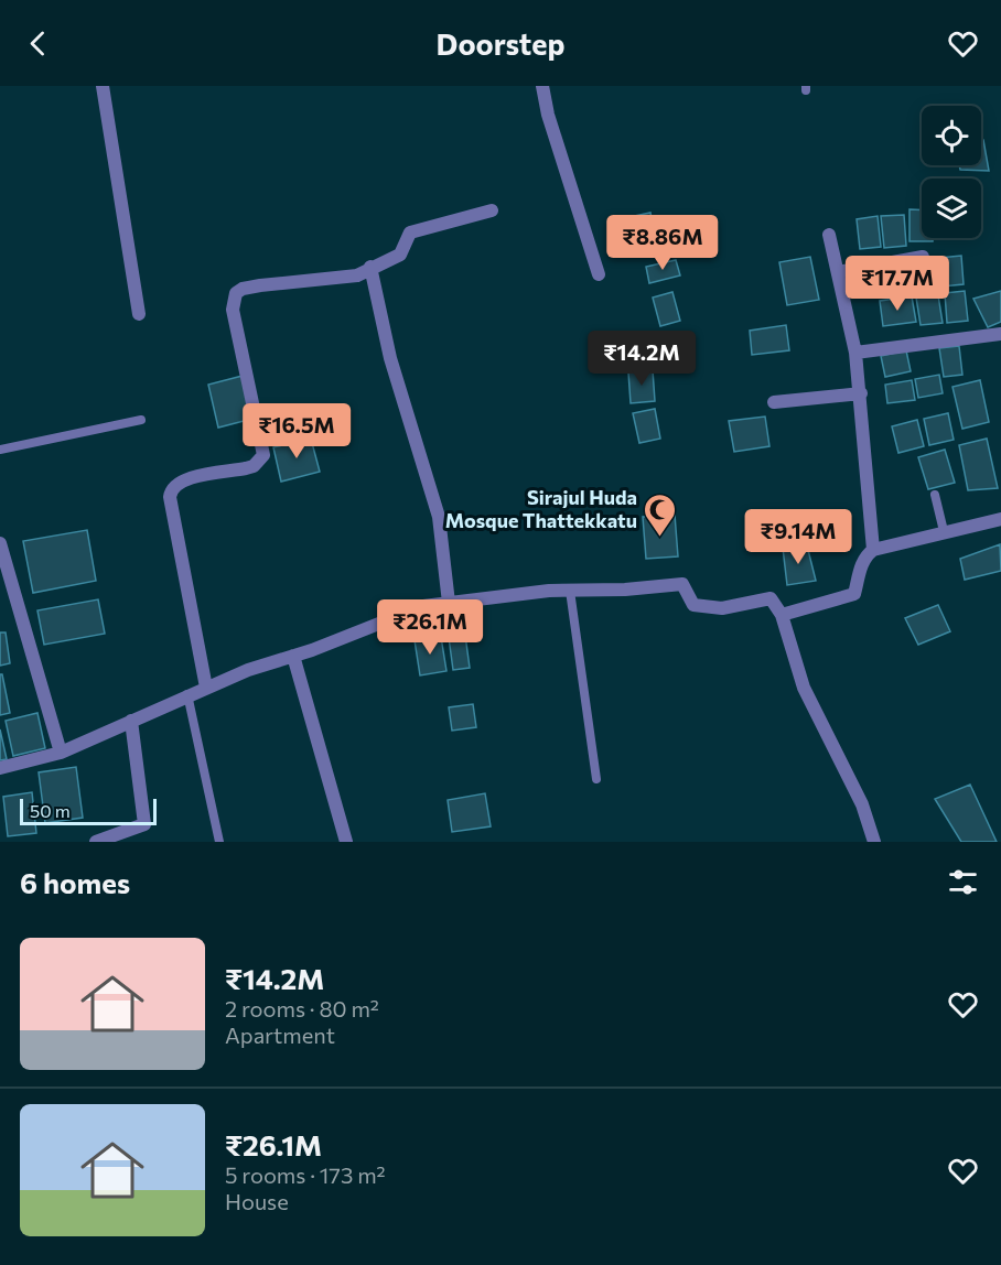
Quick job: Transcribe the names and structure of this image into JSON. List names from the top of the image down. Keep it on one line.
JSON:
{"places":{"mosque":["Sirajul Huda Mosque Thattekkatu"]},"scale_bar":"50 m","page":{"header":"Doorstep","price":["₹8.86M","₹17.7M","₹14.2M","₹16.5M","₹9.14M","₹26.1M"],"scale":"50 m","heading":"6 homes","list":[{"name":"₹14.2M","note":"2 rooms · 80 m² · Apartment"},{"name":"₹26.1M","note":"5 rooms · 173 m² · House"}]}}
